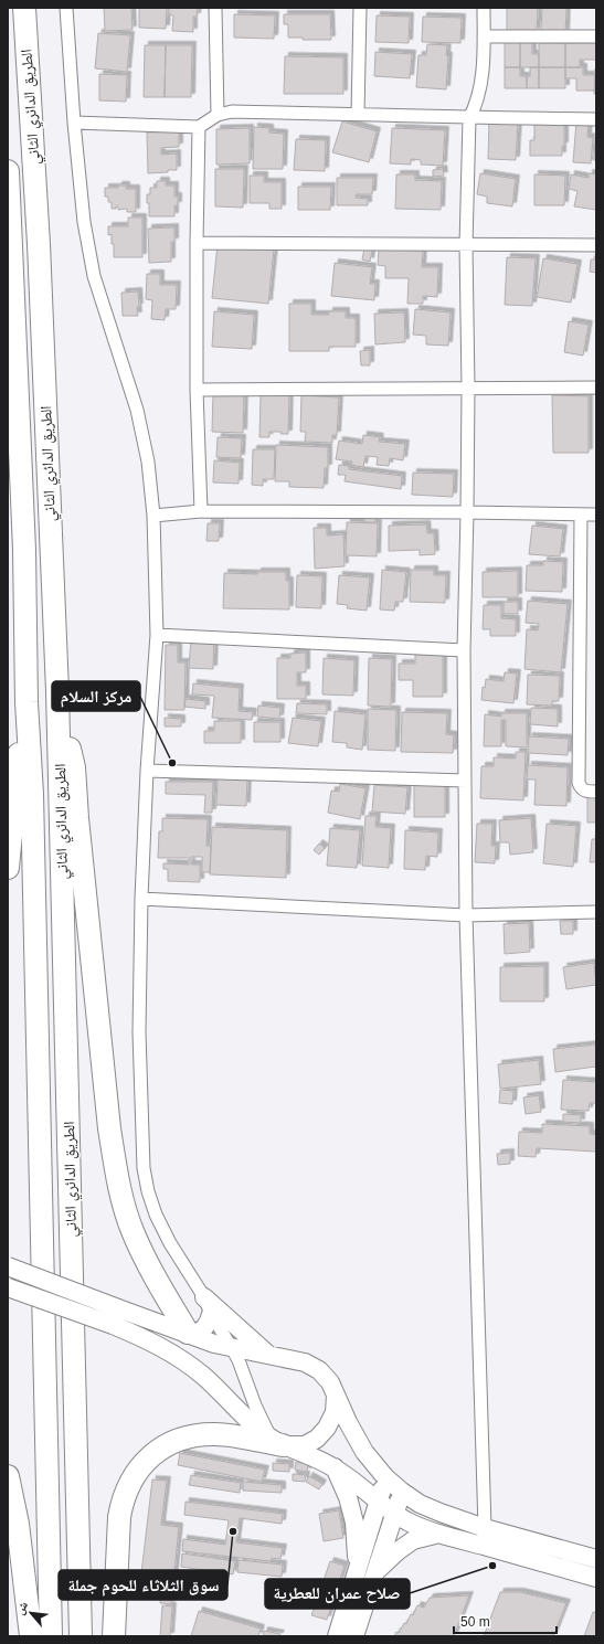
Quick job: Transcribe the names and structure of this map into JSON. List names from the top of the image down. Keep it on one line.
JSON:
{"streets":{"highway":["الطريق الدائري الثاني"]},"places":["مركز السلام","سوق الثلاثاء للحوم جملة","صلاح عمران للعطرية"],"scale_bar":"50 m","north":"top left"}
